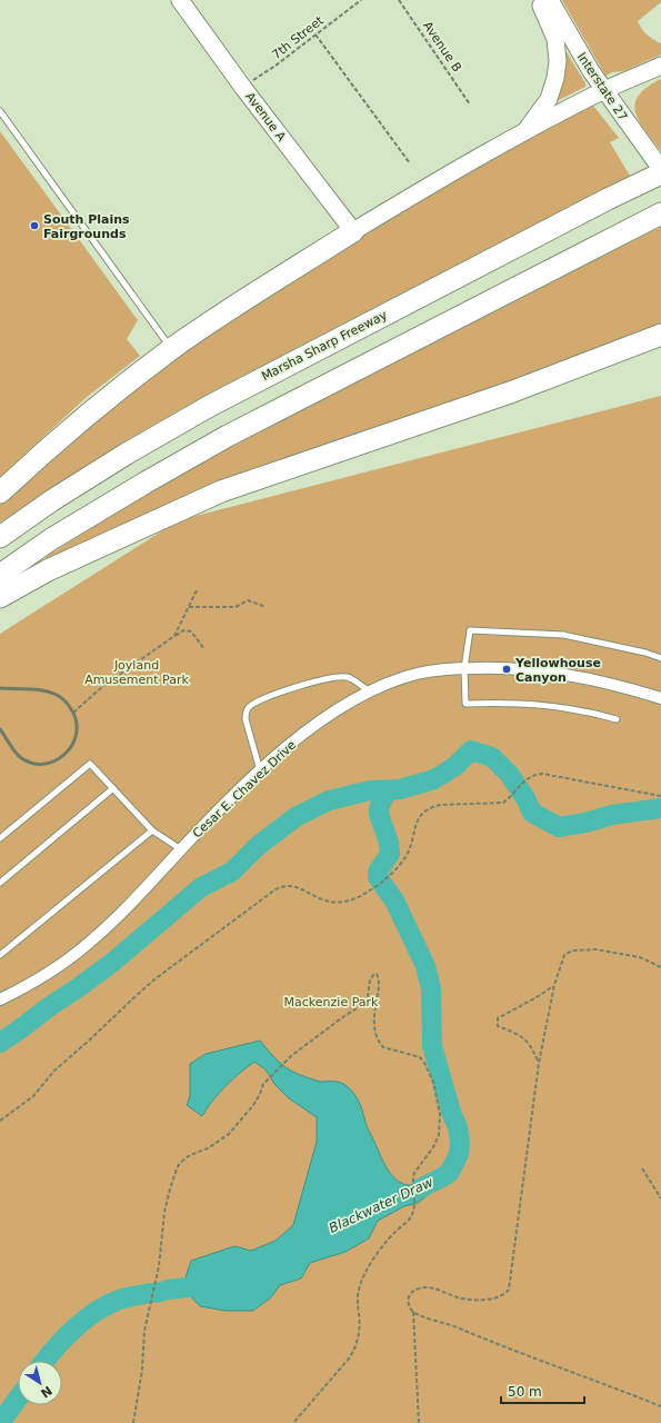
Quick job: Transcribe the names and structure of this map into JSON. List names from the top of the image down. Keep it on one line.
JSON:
{"streets":{"highway":["Marsha Sharp Freeway"],"main road":["Interstate 27","Avenue A"],"street":["Cesar E. Chavez Drive"],"path":["7th Street","Avenue B"]},"crossings":[["7th Street","Avenue A"]],"water":["Blackwater Draw"],"parks":["Joyland Amusement Park","Mackenzie Park"],"places":["South Plains Fairgrounds","Yellowhouse Canyon"],"scale_bar":"50 m","north":"bottom right"}
